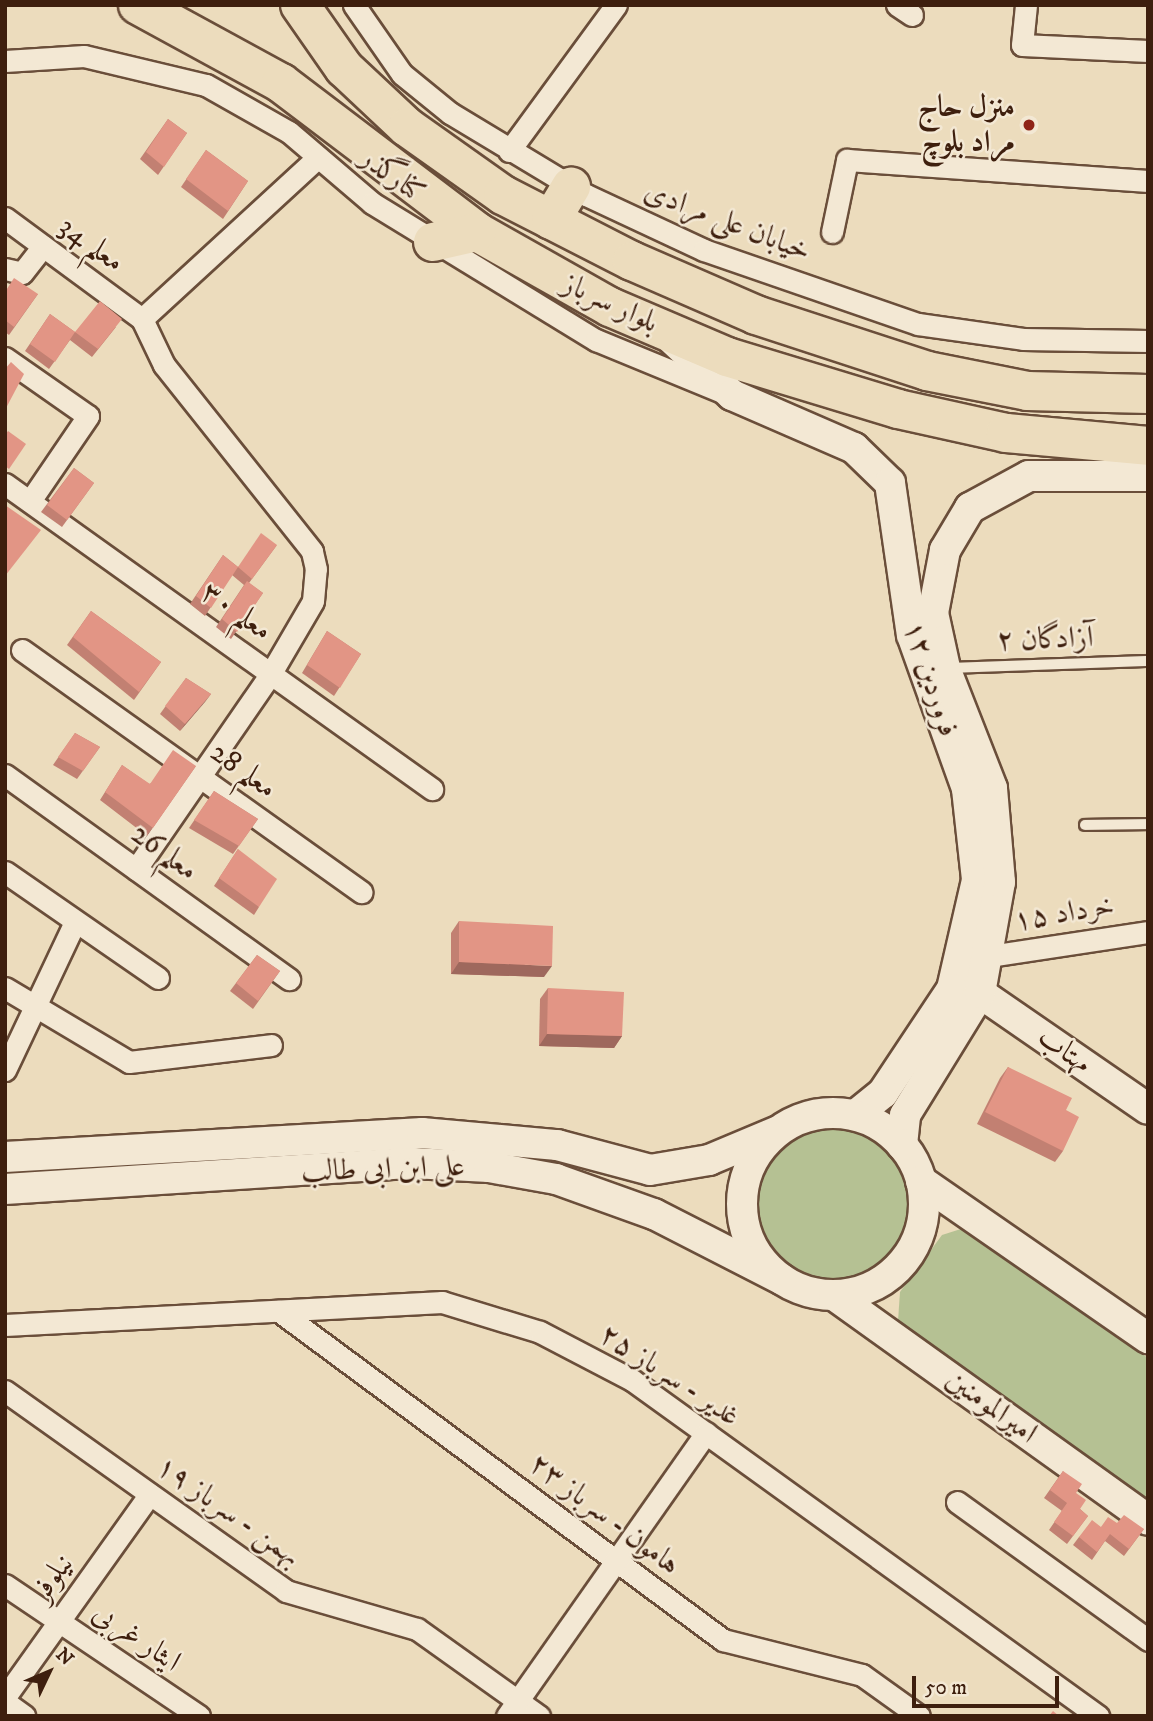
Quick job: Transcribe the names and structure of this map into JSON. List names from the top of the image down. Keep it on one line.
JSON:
{"streets":{"highway":["بلوار سرباز"],"street":["کنارگذر","خیابان علی مرادی","معلم 34","معلم ۳۰","۱۲ فروردین","معلم 28","معلم 26","۱۵ خرداد","مهتاب","علی ابن ابی طالب","غدیر - سرباز ۲۵","امیرالمومنین","بهمن - سرباز ۱۹","هامون - سرباز ۲۳","نیلوفر","ایثار غربی"],"lane":["آزادگان ۲"]},"crossings":[["کنارگذر","۱۲ فروردین"],["بلوار سرباز","۱۲ فروردین"],["آزادگان ۲","۱۲ فروردین"],["۱۲ فروردین","۱۵ خرداد"],["۱۲ فروردین","مهتاب"],["۱۲ فروردین","علی ابن ابی طالب"],["۱۲ فروردین","امیرالمومنین"],["علی ابن ابی طالب","امیرالمومنین"],["غدیر - سرباز ۲۵","هامون - سرباز ۲۳"],["بهمن - سرباز ۱۹","نیلوفر"],["نیلوفر","ایثار غربی"]],"places":["منزل حاج مراد بلوچ"],"scale_bar":"50 m","north":"top right"}
